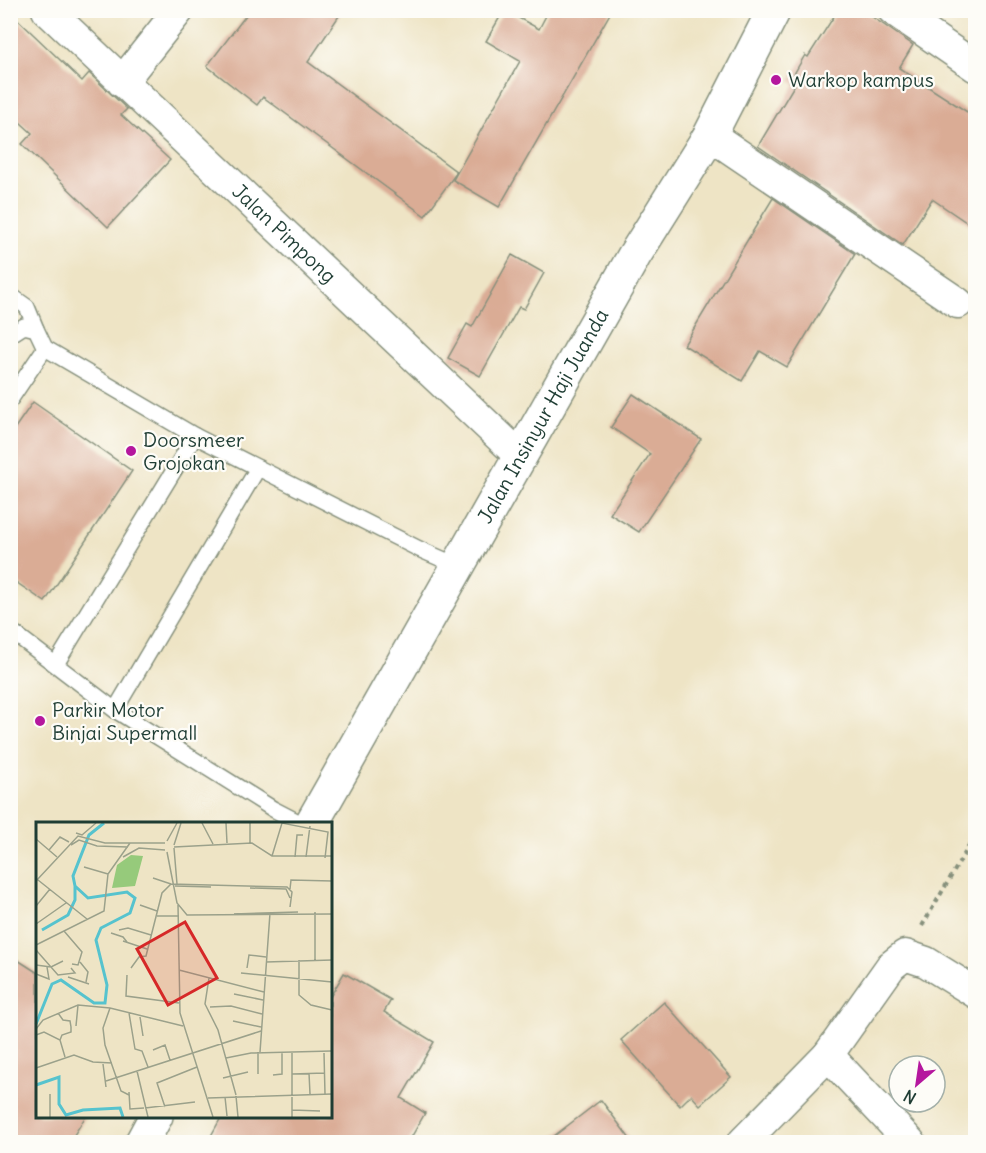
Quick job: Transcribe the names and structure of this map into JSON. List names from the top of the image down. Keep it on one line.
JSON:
{"streets":{"street":["Jalan Pimpong","Jalan Insinyur Haji Juanda"]},"crossings":[["Jalan Pimpong","Jalan Insinyur Haji Juanda"]],"places":["Warkop kampus","Doorsmeer Grojokan","Parkir Motor Binjai Supermall"],"north":"bottom left"}
